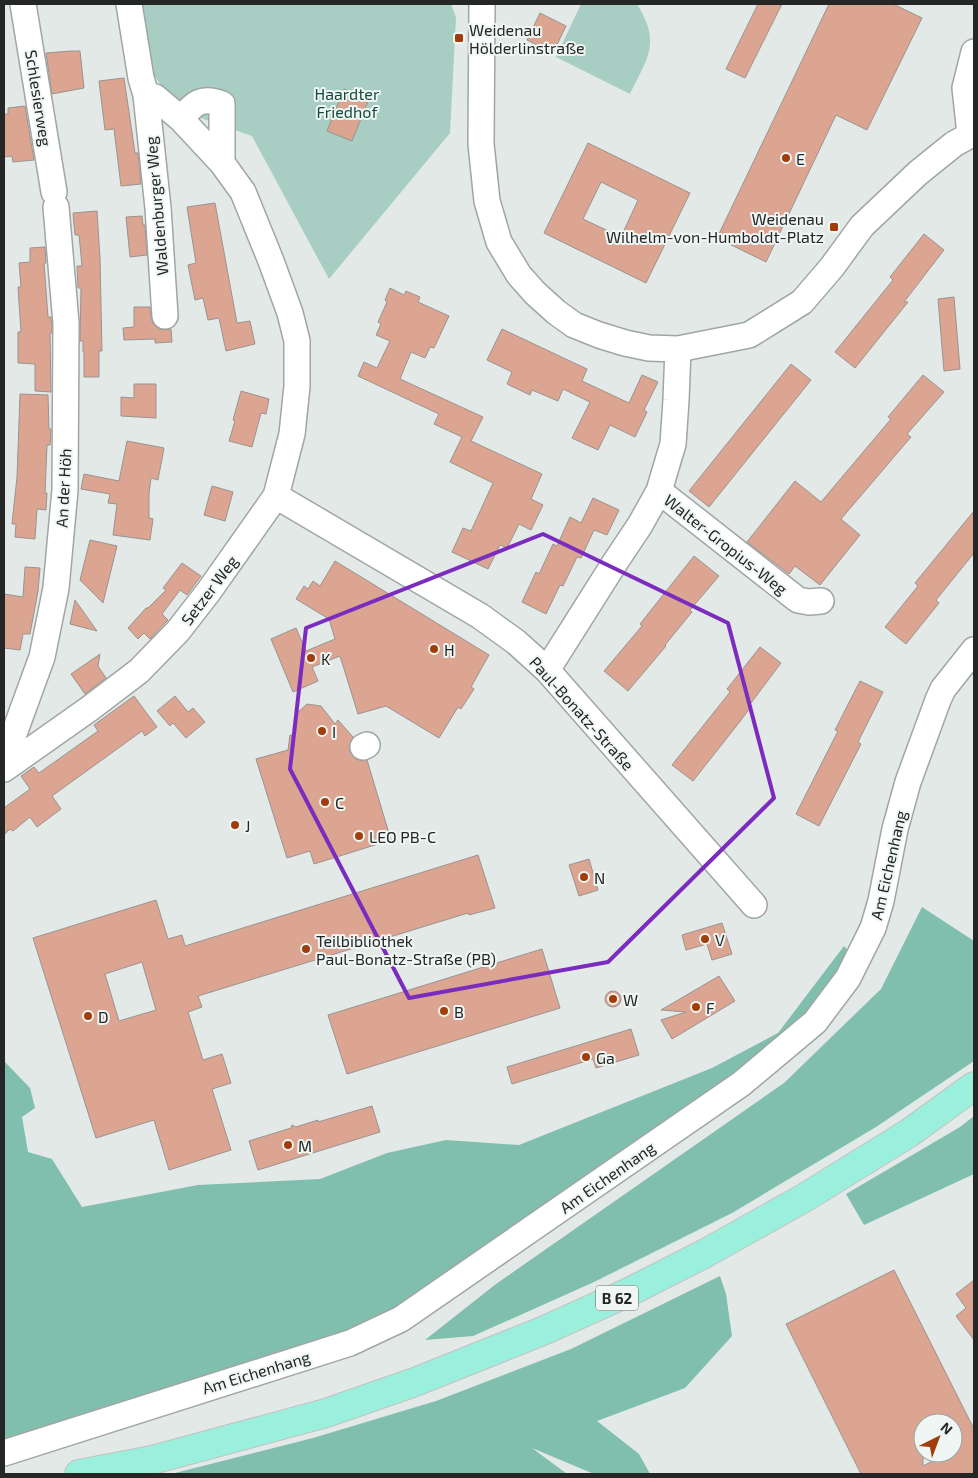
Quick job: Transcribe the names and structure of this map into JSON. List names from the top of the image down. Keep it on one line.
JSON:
{"streets":{"main road":["B 62"],"street":["Schlesierweg","Waldenburger Weg","An der Höh","Walter-Gropius-Weg","Setzer Weg","Paul-Bonatz-Straße","Am Eichenhang"]},"crossings":[["Schlesierweg","An der Höh"],["Setzer Weg","Paul-Bonatz-Straße"]],"parks":["Haardter Friedhof"],"places":{"transit":["Weidenau Hölderlinstraße","Weidenau Wilhelm-von-Humboldt-Platz"],"other":["E","H","K","I","C","J","LEO PB-C","N","V","Teilbibliothek Paul-Bonatz-Straße (PB)","W","F","B","D","Ga","M"]},"north":"top right"}
